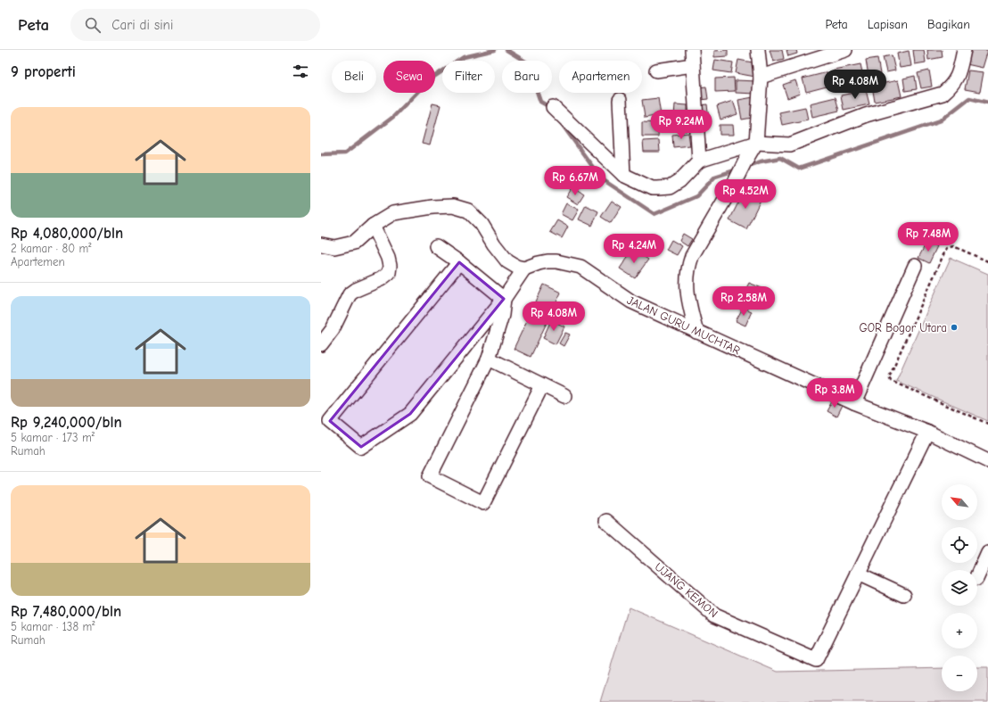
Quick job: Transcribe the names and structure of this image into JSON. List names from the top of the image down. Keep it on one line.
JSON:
{"streets":{"street":["JALAN GURU MUCHTAR","UJANG KEMON"]},"places":["GOR Bogor Utara"],"north":"top left","page":{"header":"Peta","search":"Cari di sini","nav":["Peta","Lapisan","Bagikan"],"heading":"9 properti","chip":["Beli","Sewa","Filter","Baru","Apartemen"],"price":["Rp 4.08M","Rp 9.24M","Rp 6.67M","Rp 4.52M","Rp 7.48M","Rp 4.24M","Rp 2.58M","Rp 4.08M","Rp 3.8M"],"list":[{"name":"Rp 4,080,000/bln","note":"2 kamar · 80 m² · Apartemen"},{"name":"Rp 9,240,000/bln","note":"5 kamar · 173 m² · Rumah"},{"name":"Rp 7,480,000/bln","note":"5 kamar · 138 m² · Rumah"}],"map_buttons":["+","−"]}}
